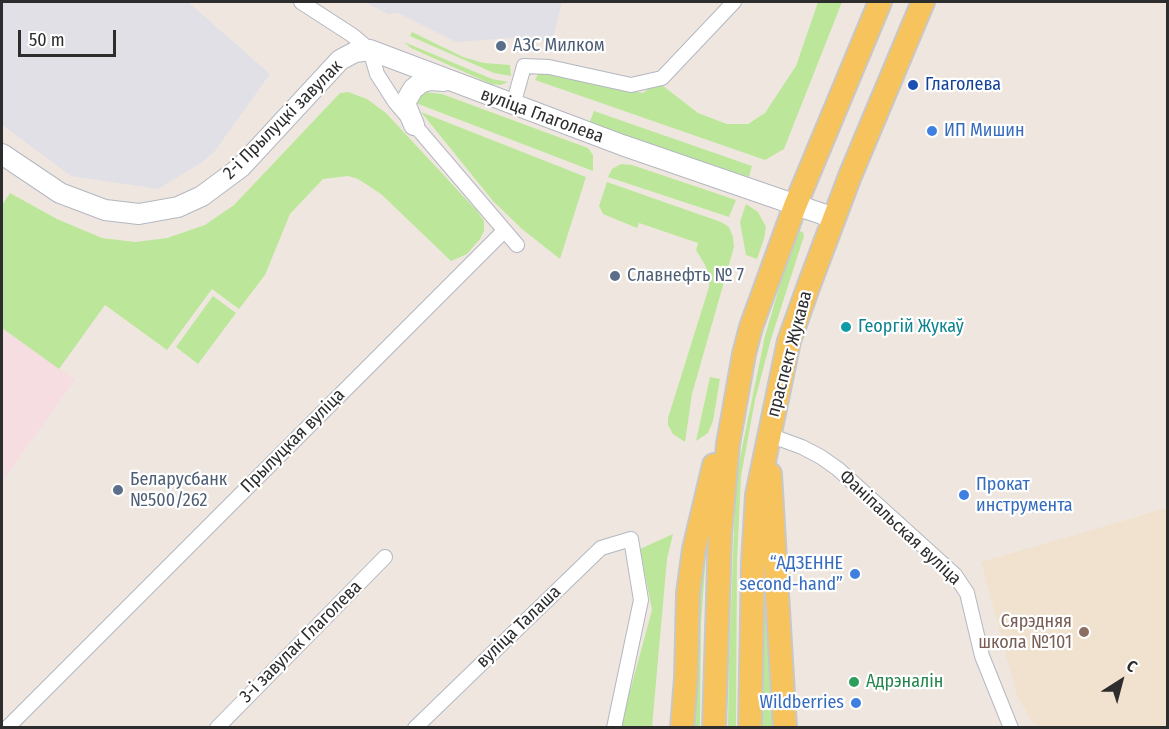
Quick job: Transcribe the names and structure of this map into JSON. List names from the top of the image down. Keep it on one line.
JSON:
{"streets":{"main road":["праспект Жукава"],"street":["вуліца Глаголева","2-і Прылуцкі завулак","Прылуцкая вуліца","Фаніпальская вуліца","вуліца Талаша","3-і завулак Глаголева"]},"crossings":[["вуліца Глаголева","2-і Прылуцкі завулак"],["праспект Жукава","Фаніпальская вуліца"]],"places":["АЗС Милком","Глаголева","ИП Мишин","Славнефть № 7","Георгій Жукаў","Беларусбанк №500/262","Прокат инструмента","“АДЗЕННЕ second-hand”","Сярэдняя школа №101","Адрэналін","Wildberries"],"scale_bar":"50 m","north":"top right"}
